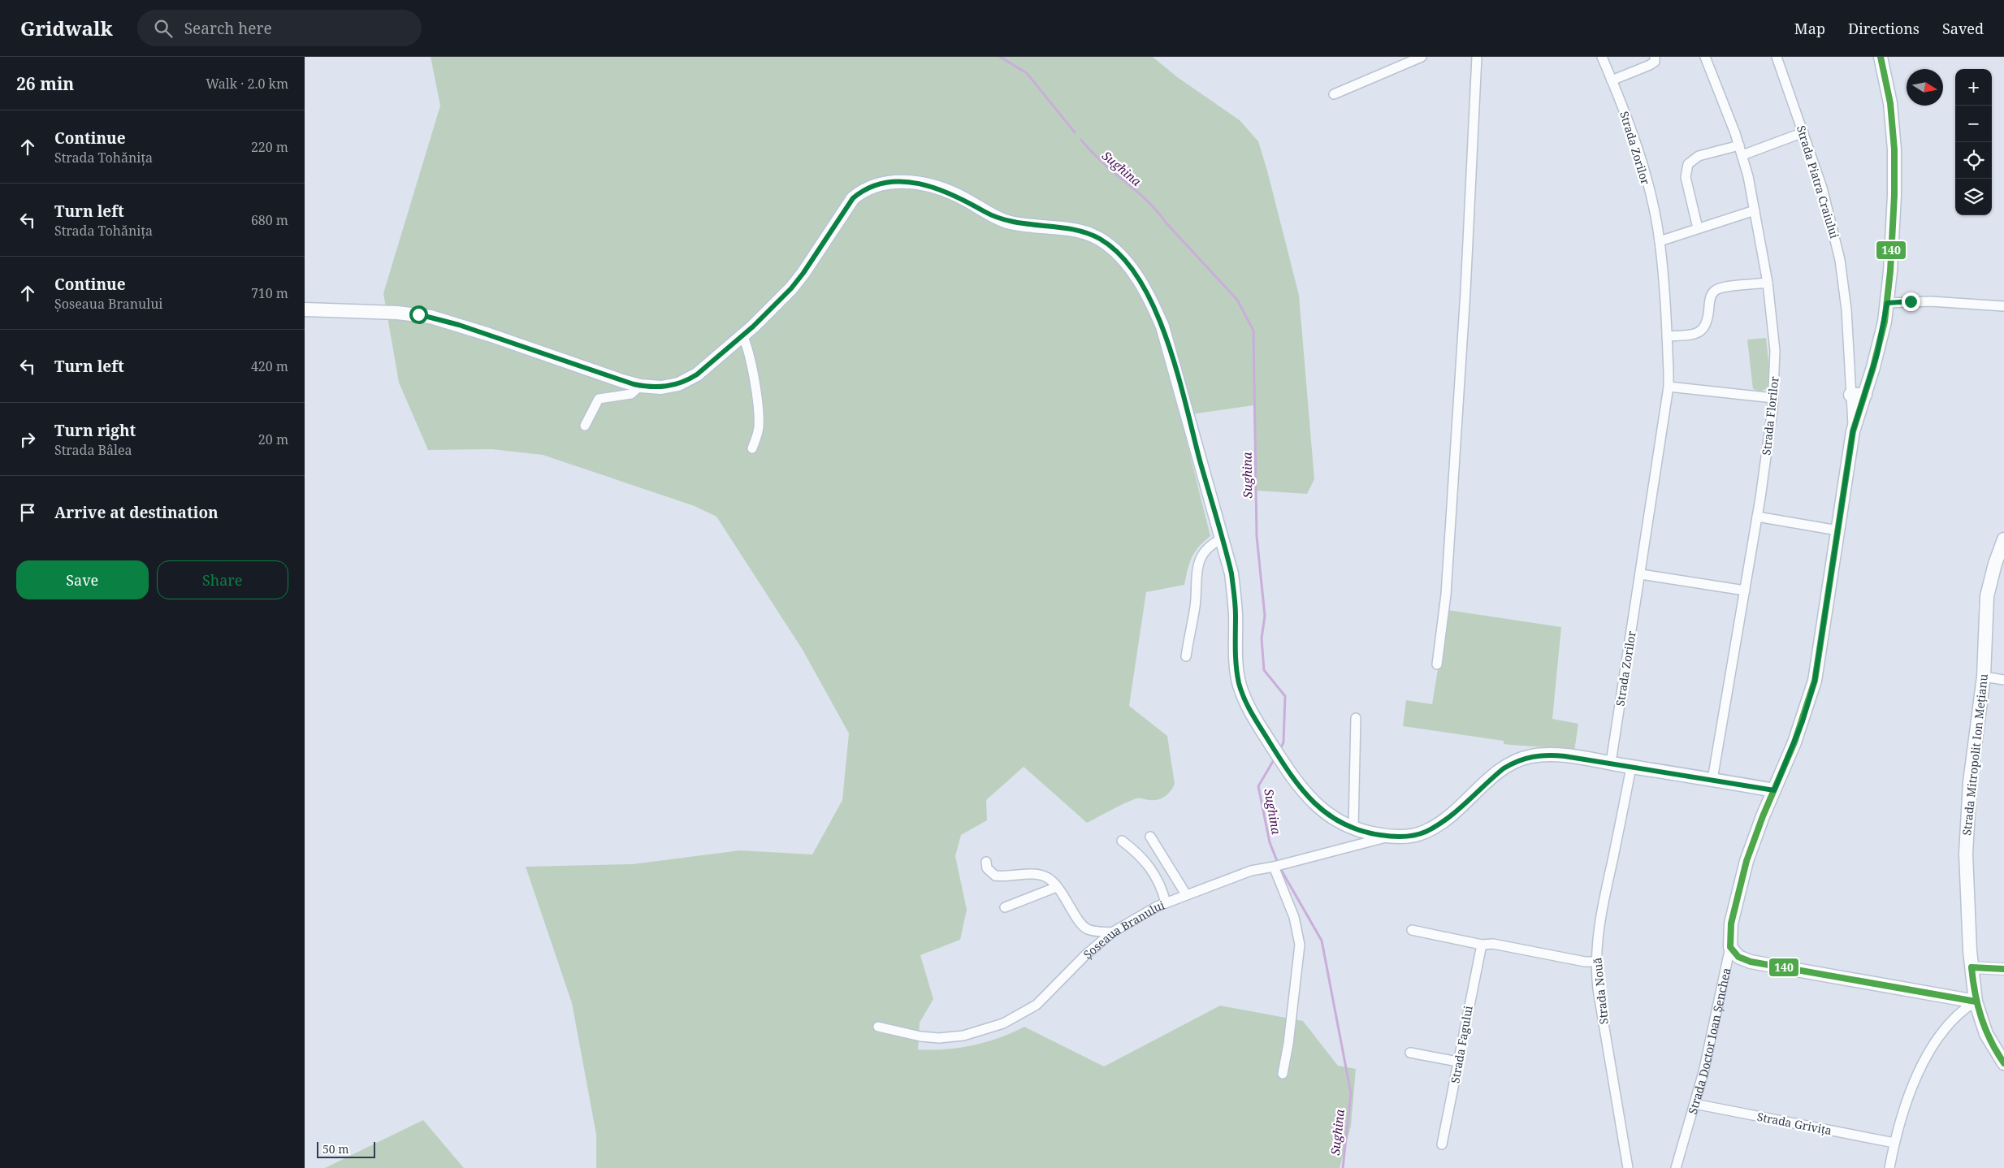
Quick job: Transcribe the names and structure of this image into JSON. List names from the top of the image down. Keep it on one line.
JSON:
{"streets":{"main road":["Strada Mitropolit Ion Mețianu","Șoseaua Branului","Strada Doctor Ioan Șenchea"],"street":["Strada Zorilor","Strada Piatra Craiului","Strada Florilor","Strada Nouă","Strada Fagului","Strada Grivița"]},"crossings":[["Strada Zorilor","Șoseaua Branului"],["Strada Piatra Craiului","Strada Doctor Ioan Șenchea"],["Strada Florilor","Șoseaua Branului"],["Șoseaua Branului","Strada Nouă"],["Șoseaua Branului","Strada Doctor Ioan Șenchea"],["Strada Doctor Ioan Șenchea","Strada Grivița"]],"water":["Sughina"],"lines":["transit line 140"],"scale_bar":"50 m","north":"right","page":{"header":"Gridwalk","search":"Search here","nav":["Map","Directions","Saved"],"heading":["26 min","Walk · 2.0 km"],"map_buttons":["+","−"],"list":[["Continue","Strada Tohănița","220 m"],["Turn left","Strada Tohănița","680 m"],["Continue","Șoseaua Branului","710 m"],["Turn left","420 m"],["Turn right","Strada Bâlea","20 m"],"Arrive at destination"],"buttons":["Save","Share"],"scale":"50 m"}}
